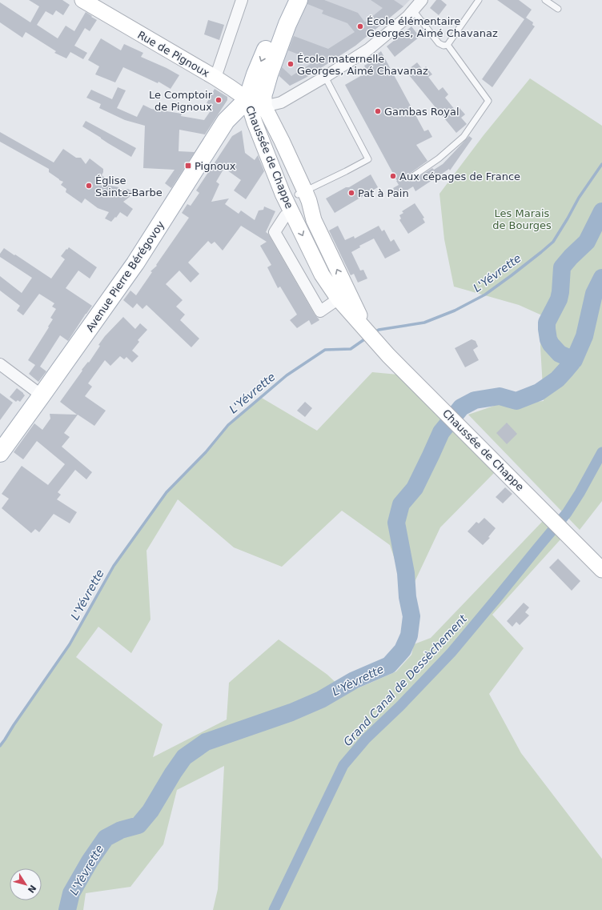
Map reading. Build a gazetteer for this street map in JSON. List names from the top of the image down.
{
  "streets": {
    "main road": ["Rue de Pignoux", "Chaussée de Chappe", "Avenue Pierre Bérégovoy"]
  },
  "crossings": [
    ["Rue de Pignoux", "Chaussée de Chappe"],
    ["Rue de Pignoux", "Avenue Pierre Bérégovoy"],
    ["Chaussée de Chappe", "Avenue Pierre Bérégovoy"]
  ],
  "water": ["L'Yévrette", "L'Yèvrette", "Grand Canal de Dessèchement"],
  "parks": ["Les Marais de Bourges"],
  "places": {
    "other": [
      "École élémentaire Georges, Aimé Chavanaz",
      "École maternelle Georges, Aimé Chavanaz",
      "Le Comptoir de Pignoux",
      "Gambas Royal",
      "Aux cépages de France",
      "Église Sainte-Barbe",
      "Pat à Pain"
    ],
    "transit": ["Pignoux"]
  },
  "north": "bottom right"
}
